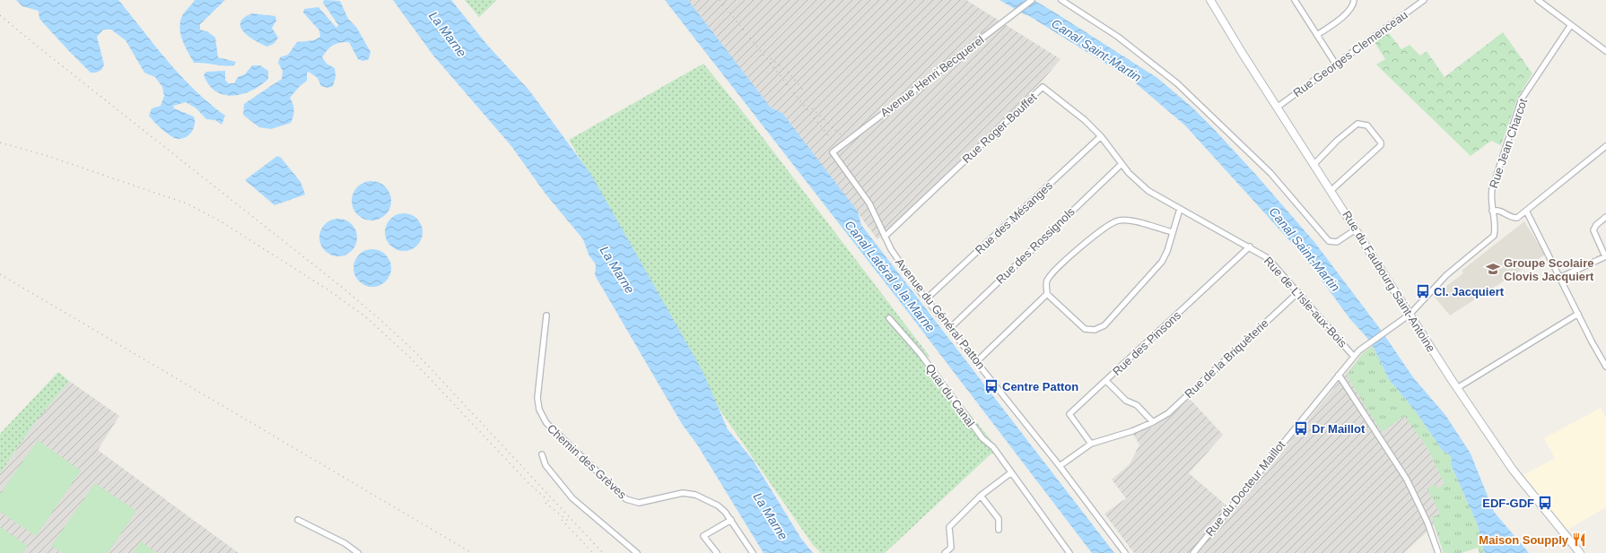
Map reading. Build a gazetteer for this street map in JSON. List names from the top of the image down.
{
  "streets": {
    "street": [
      "Rue Georges Clemenceau",
      "Avenue Henri Becquerel",
      "Rue Roger Bouffet",
      "Rue Jean Charcot",
      "Rue des Mésanges",
      "Rue des Rossignols",
      "Rue du Faubourg Saint-Antoine",
      "Rue de L'Isle-aux-Bois",
      "Avenue du Général Patton",
      "Rue des Pinsons",
      "Rue de la Briquèterie",
      "Quai du Canal",
      "Chemin des Grèves",
      "Rue du Docteur Maillot"
    ]
  },
  "crossings": [
    ["Rue Georges Clemenceau", "Rue du Faubourg Saint-Antoine"],
    ["Avenue Henri Becquerel", "Avenue du Général Patton"],
    ["Rue Roger Bouffet", "Rue des Mésanges"],
    ["Rue Roger Bouffet", "Rue des Rossignols"],
    ["Rue Roger Bouffet", "Rue de L'Isle-aux-Bois"],
    ["Rue Roger Bouffet", "Avenue du Général Patton"],
    ["Rue Jean Charcot", "Rue du Faubourg Saint-Antoine"],
    ["Rue Jean Charcot", "Rue du Docteur Maillot"],
    ["Rue des Mésanges", "Avenue du Général Patton"],
    ["Rue des Rossignols", "Avenue du Général Patton"],
    ["Rue du Faubourg Saint-Antoine", "Rue du Docteur Maillot"],
    ["Rue de L'Isle-aux-Bois", "Rue des Pinsons"],
    ["Rue de L'Isle-aux-Bois", "Rue de la Briquèterie"],
    ["Rue de L'Isle-aux-Bois", "Rue du Docteur Maillot"],
    ["Avenue du Général Patton", "Rue de la Briquèterie"],
    ["Rue des Pinsons", "Rue de la Briquèterie"]
  ],
  "water": ["La Marne", "Canal Saint-Martin", "Canal Latéral à la Marne"],
  "places": {
    "school or university": ["Groupe Scolaire Clovis Jacquiert"],
    "bus stop": [
      "Cl. Jacquiert",
      "Centre Patton",
      "Dr Maillot",
      "EDF-GDF"
    ],
    "restaurant": ["Maison Soupply"]
  }
}
